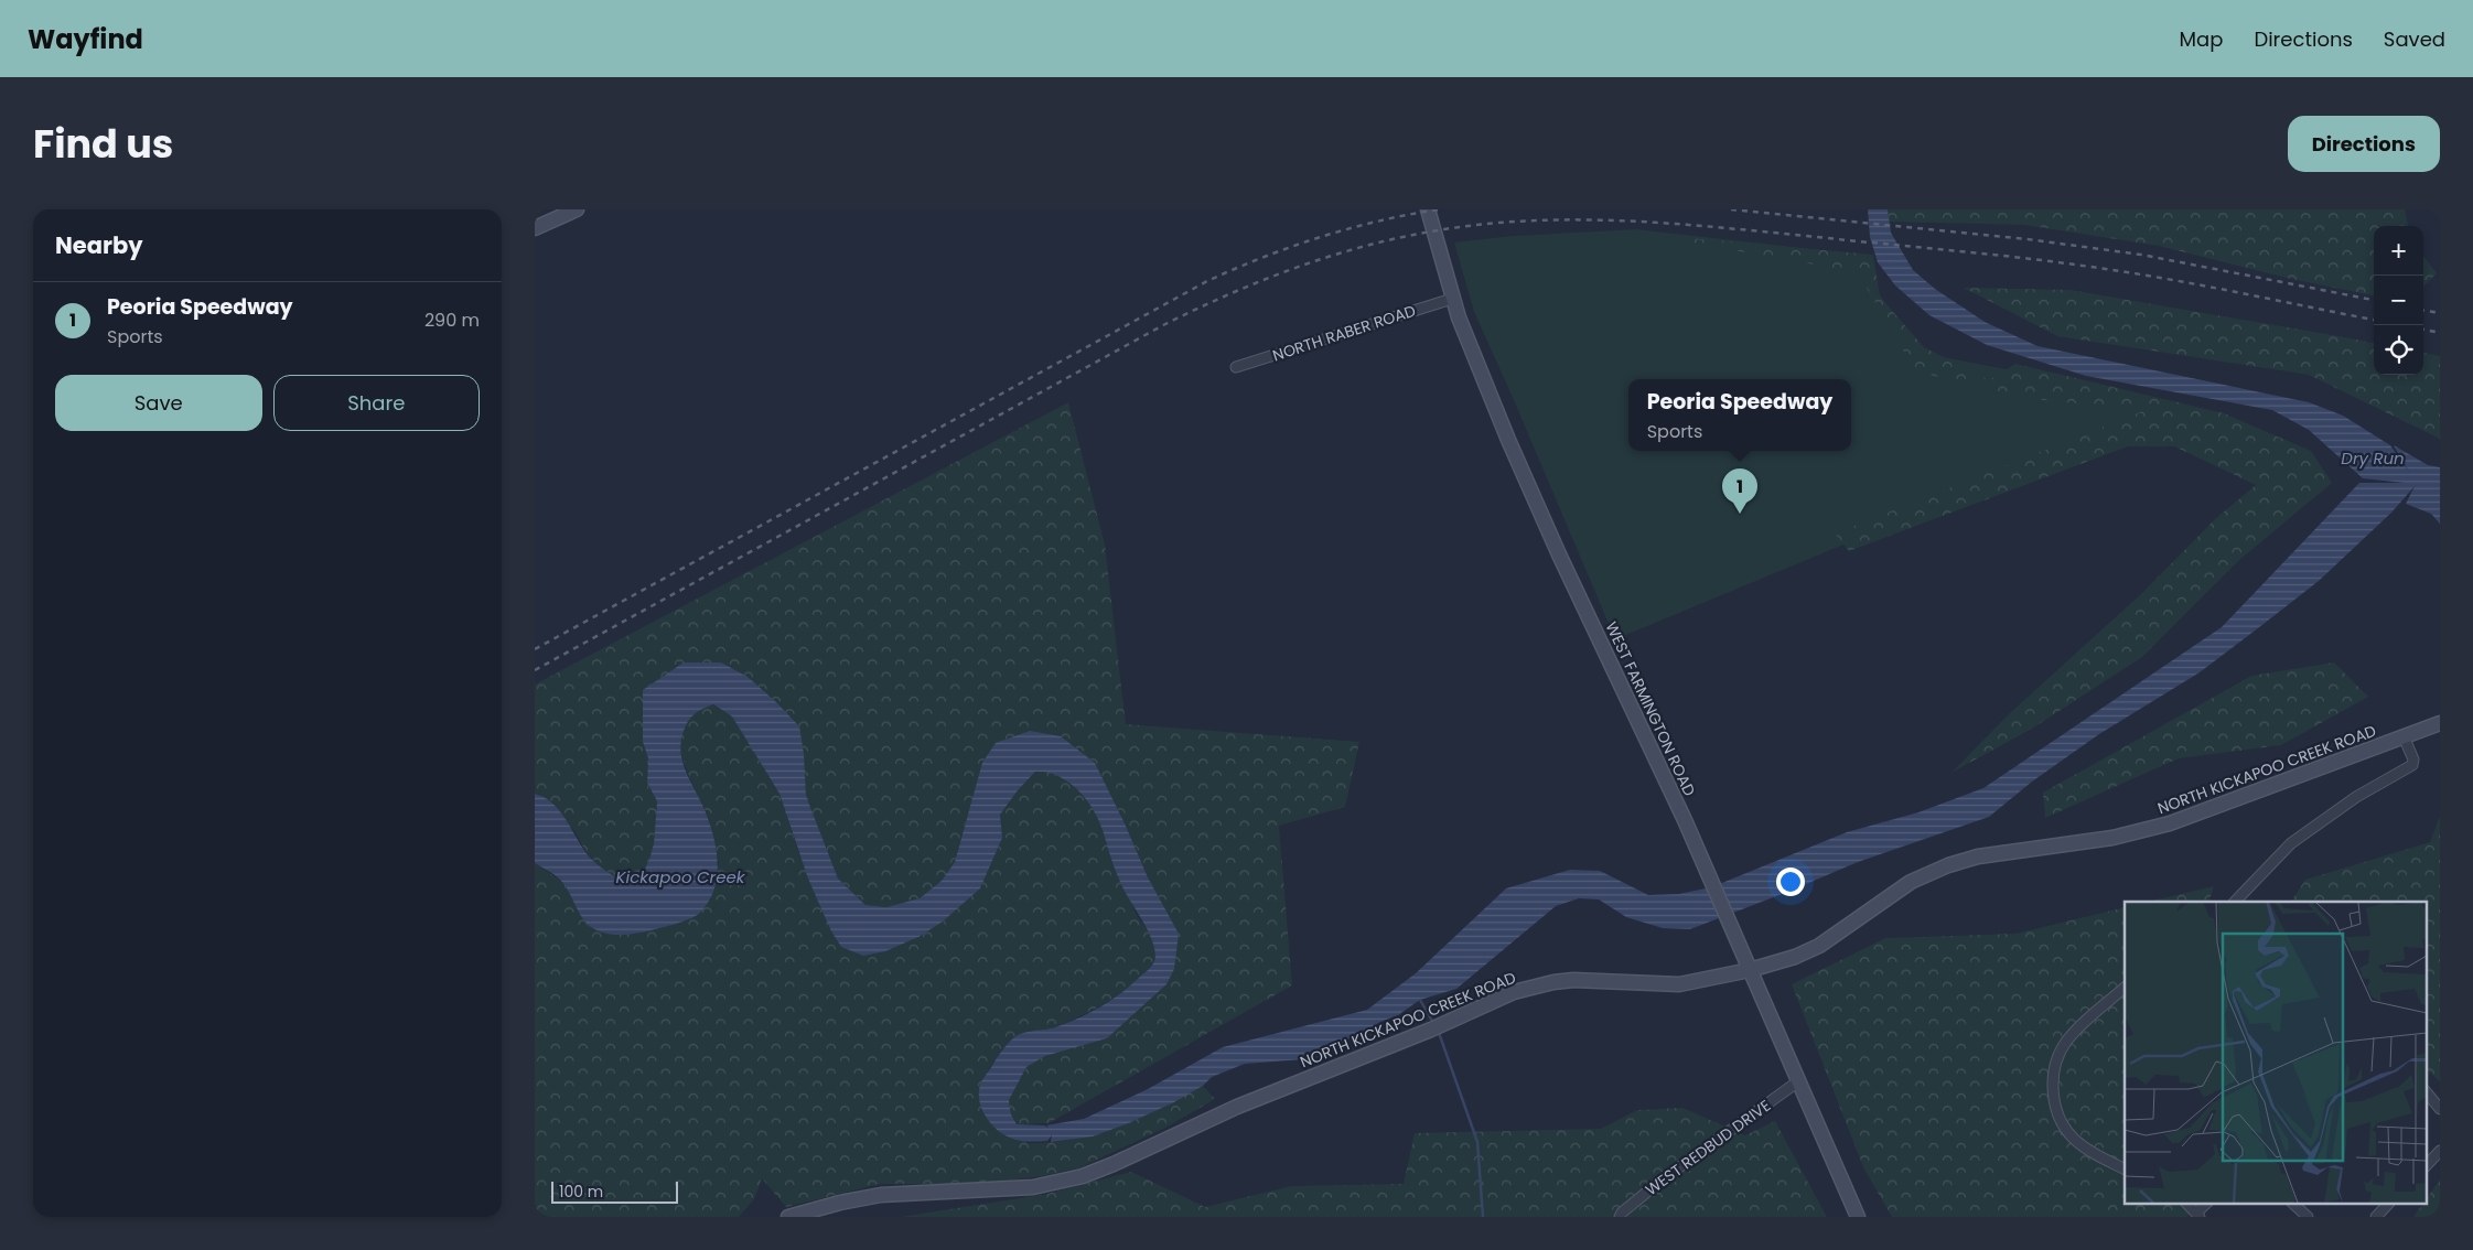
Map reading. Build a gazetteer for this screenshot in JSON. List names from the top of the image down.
{
  "streets": {
    "main road": ["WEST FARMINGTON ROAD", "NORTH KICKAPOO CREEK ROAD"],
    "street": ["NORTH RABER ROAD", "WEST REDBUD DRIVE"]
  },
  "crossings": [
    ["NORTH RABER ROAD", "WEST FARMINGTON ROAD"],
    ["WEST FARMINGTON ROAD", "NORTH KICKAPOO CREEK ROAD"],
    ["WEST FARMINGTON ROAD", "WEST REDBUD DRIVE"]
  ],
  "water": ["Dry Run", "Kickapoo Creek"],
  "scale_bar": "100 m",
  "page": {
    "header": "Wayfind",
    "nav": ["Map", "Directions", "Saved"],
    "title": "Find us",
    "buttons": [
      "Directions",
      ["Save", "Share"]
    ],
    "heading": "Nearby",
    "map_buttons": ["+", "−"],
    "list": [
      {
        "mark": "1",
        "name": "Peoria Speedway",
        "note": "Sports",
        "value": "290 m"
      }
    ],
    "popup": ["Peoria Speedway", "Sports"],
    "pins": "1",
    "scale": "100 m"
  }
}
